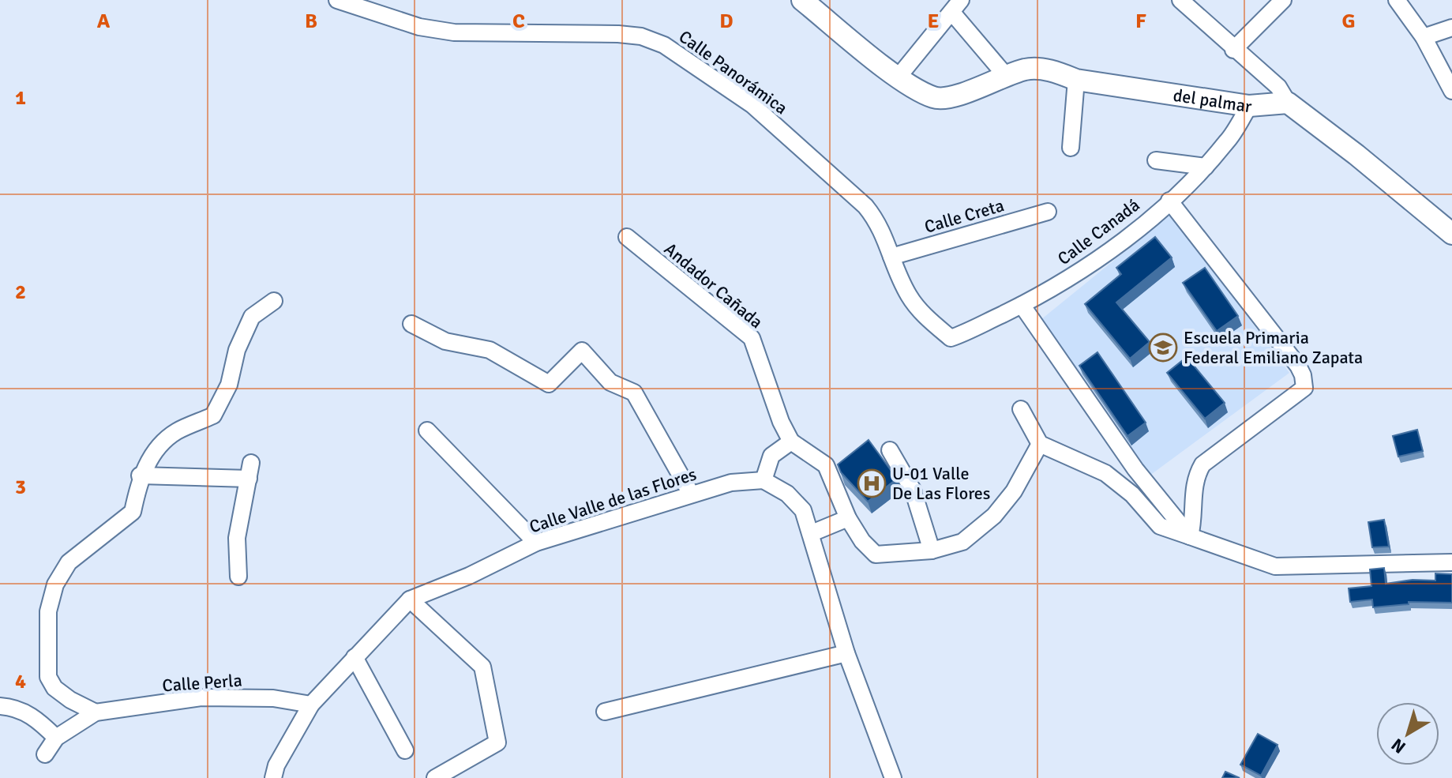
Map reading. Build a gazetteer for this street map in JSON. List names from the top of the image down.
{
  "streets": {
    "street": [
      "Calle Panorámica",
      "del palmar",
      "Calle Creta",
      "Calle Canadá",
      "Andador Cañada",
      "Calle Valle de las Flores",
      "Calle Perla"
    ]
  },
  "crossings": [
    ["Calle Panorámica", "Calle Creta"],
    ["Calle Panorámica", "Calle Canadá"],
    ["del palmar", "Calle Canadá"],
    ["Calle Valle de las Flores", "Calle Perla"]
  ],
  "places": {
    "school or university": ["Escuela Primaria Federal Emiliano Zapata"],
    "hospital": ["U-01 Valle De Las Flores"]
  },
  "north": "bottom left",
  "grid": {
    "columns": [
      "A",
      "B",
      "C",
      "D",
      "E",
      "F",
      "G"
    ],
    "rows": [
      "1",
      "2",
      "3",
      "4"
    ]
  }
}
